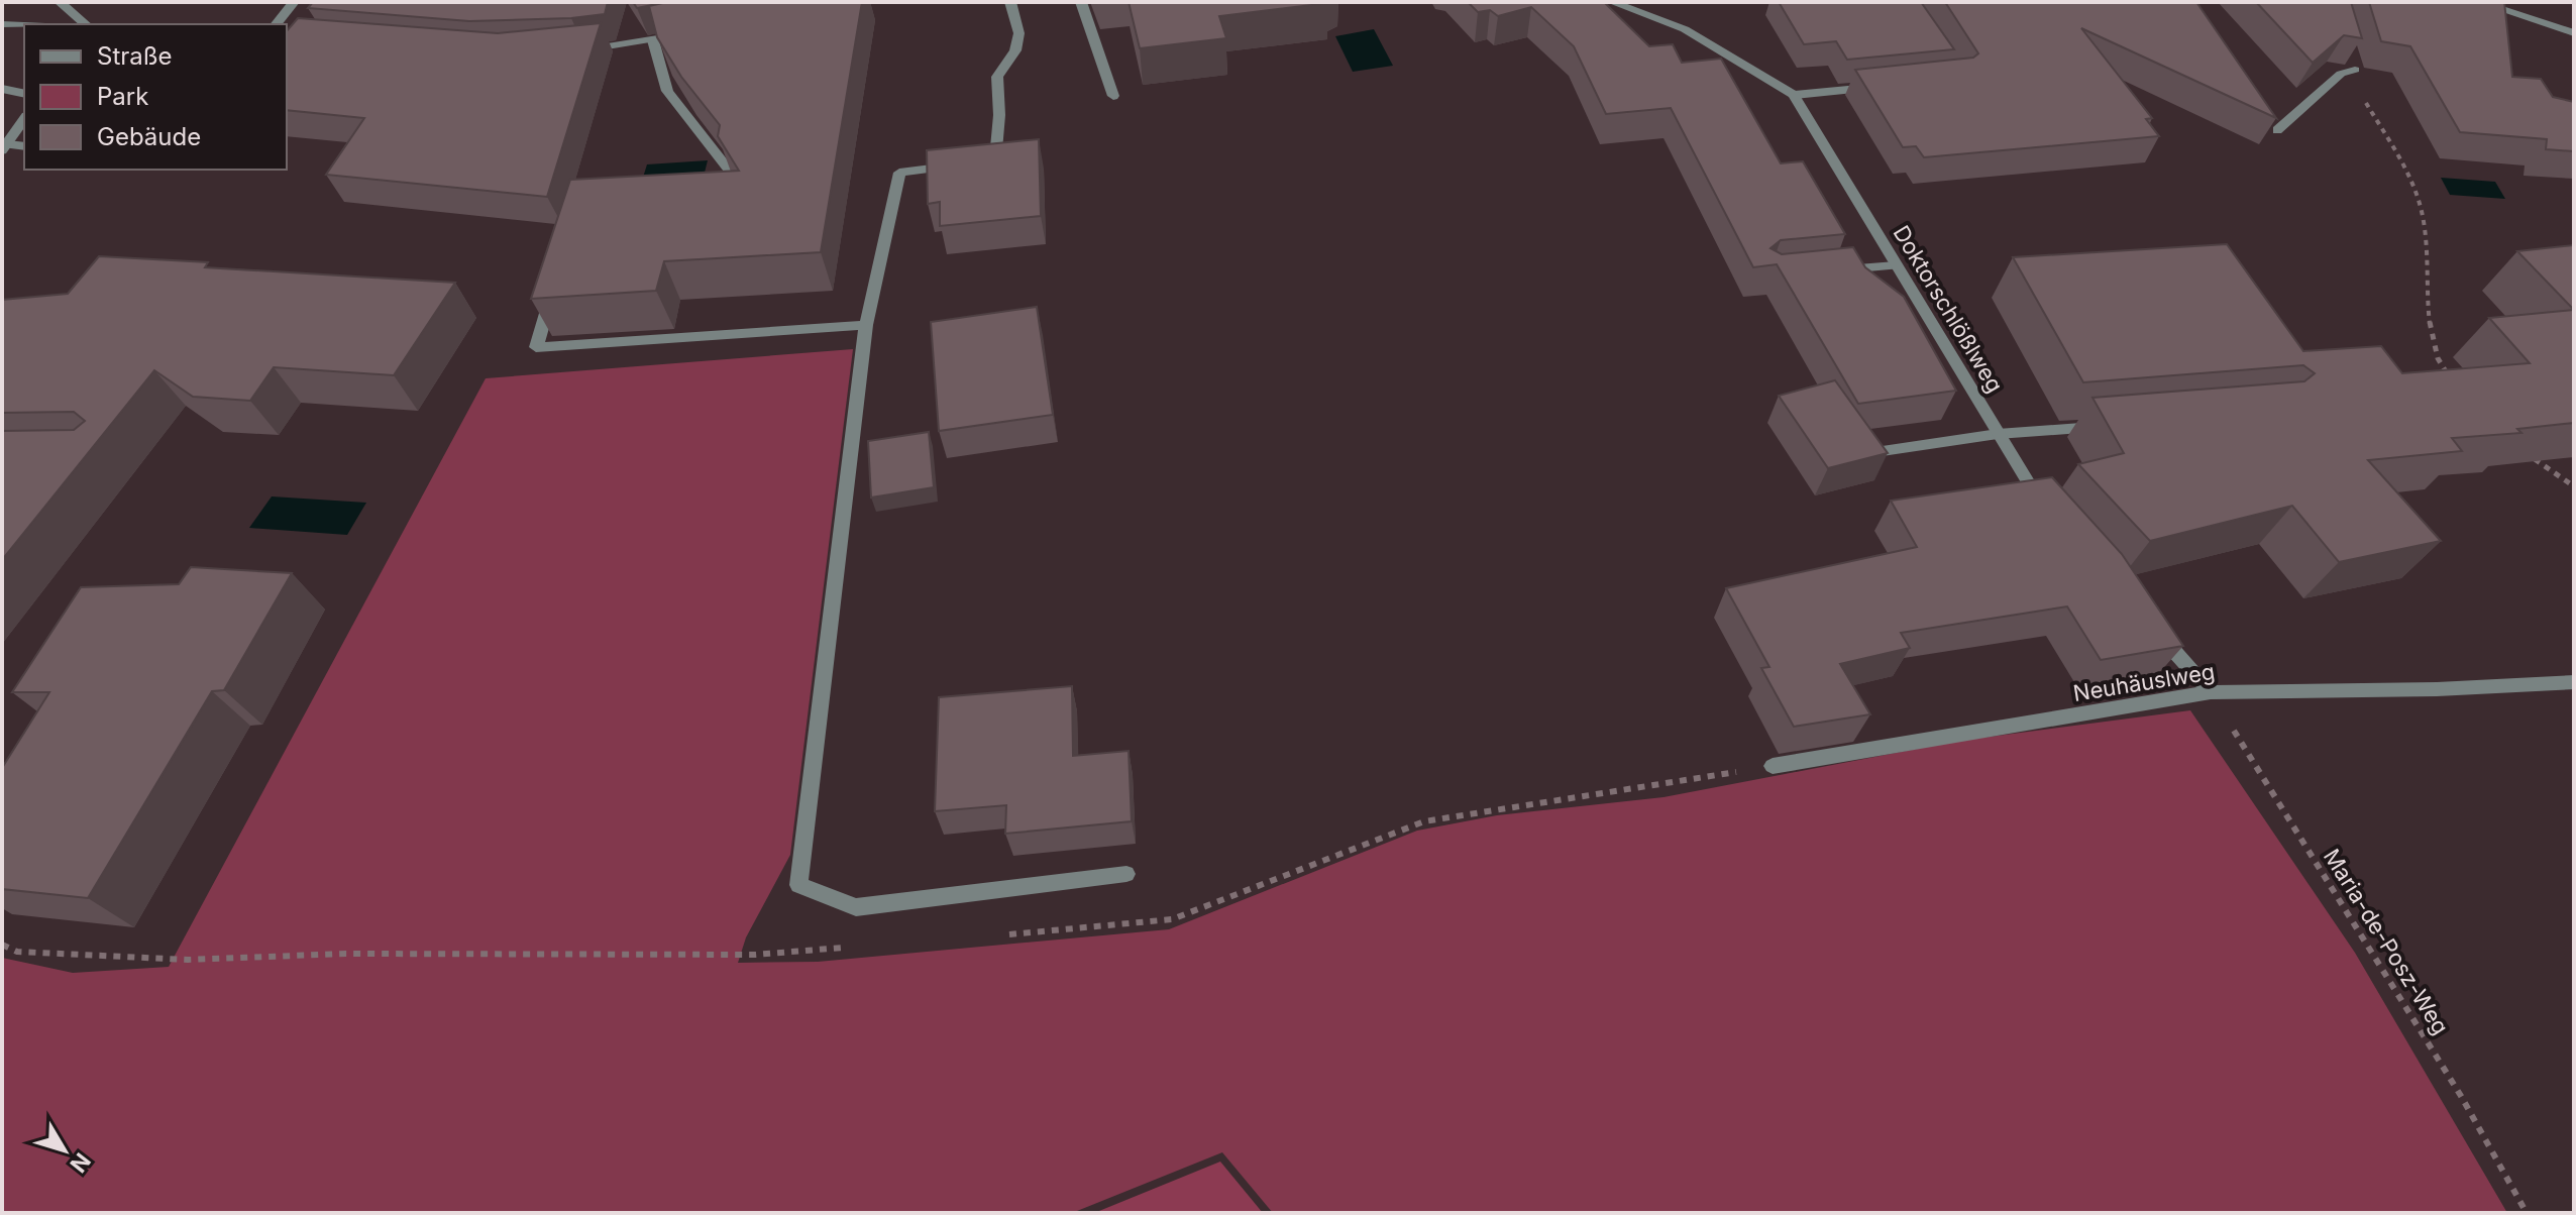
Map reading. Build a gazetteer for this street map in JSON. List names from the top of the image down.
{
  "streets": {
    "street": ["Doktorschlößlweg", "Neuhäuslweg"],
    "path": ["Maria-de-Posz-Weg"]
  },
  "crossings": [
    ["Neuhäuslweg", "Maria-de-Posz-Weg"]
  ],
  "legend": ["Straße", "Park", "Gebäude"],
  "north": "bottom right"
}
